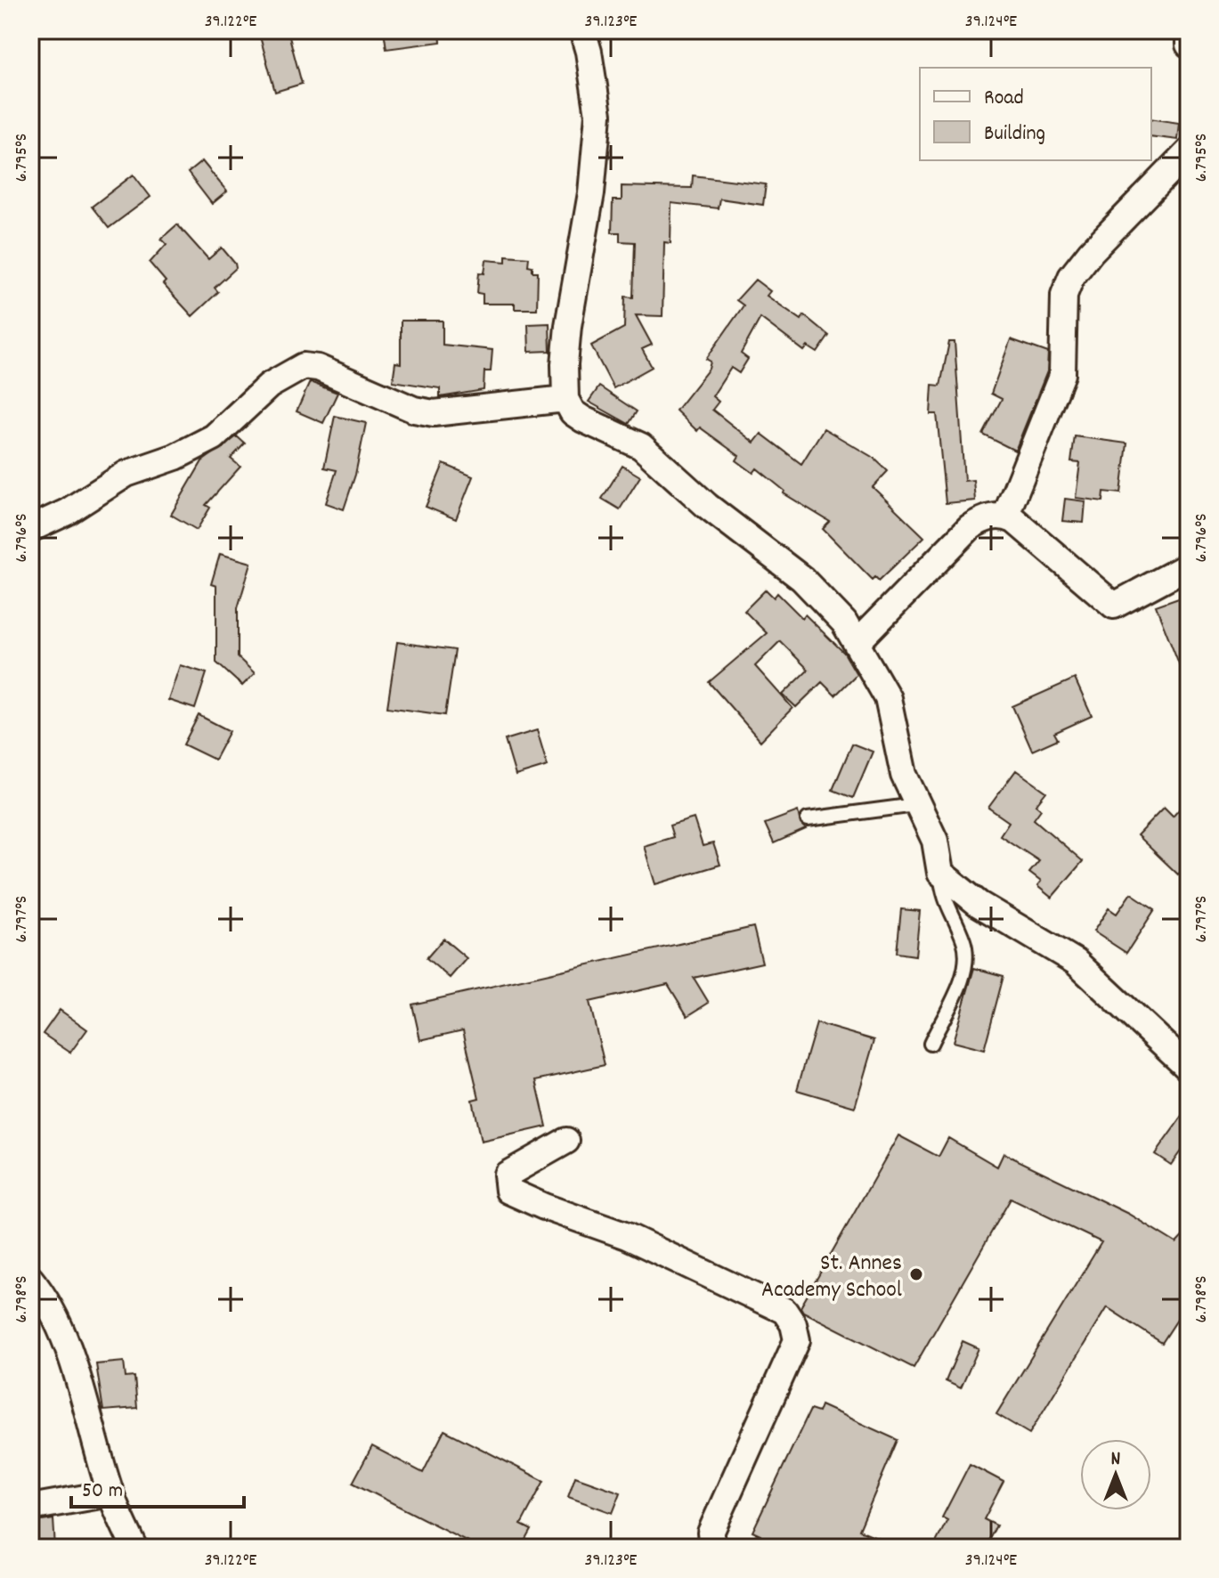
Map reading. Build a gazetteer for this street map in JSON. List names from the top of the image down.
{
  "places": ["St. Annes Academy School"],
  "legend": ["Road", "Building"],
  "scale_bar": "50 m",
  "north": "top",
  "coordinates": [
    "39.122°E",
    "39.123°E",
    "39.124°E",
    "6.795°S",
    "6.796°S",
    "6.797°S",
    "6.798°S"
  ]
}
